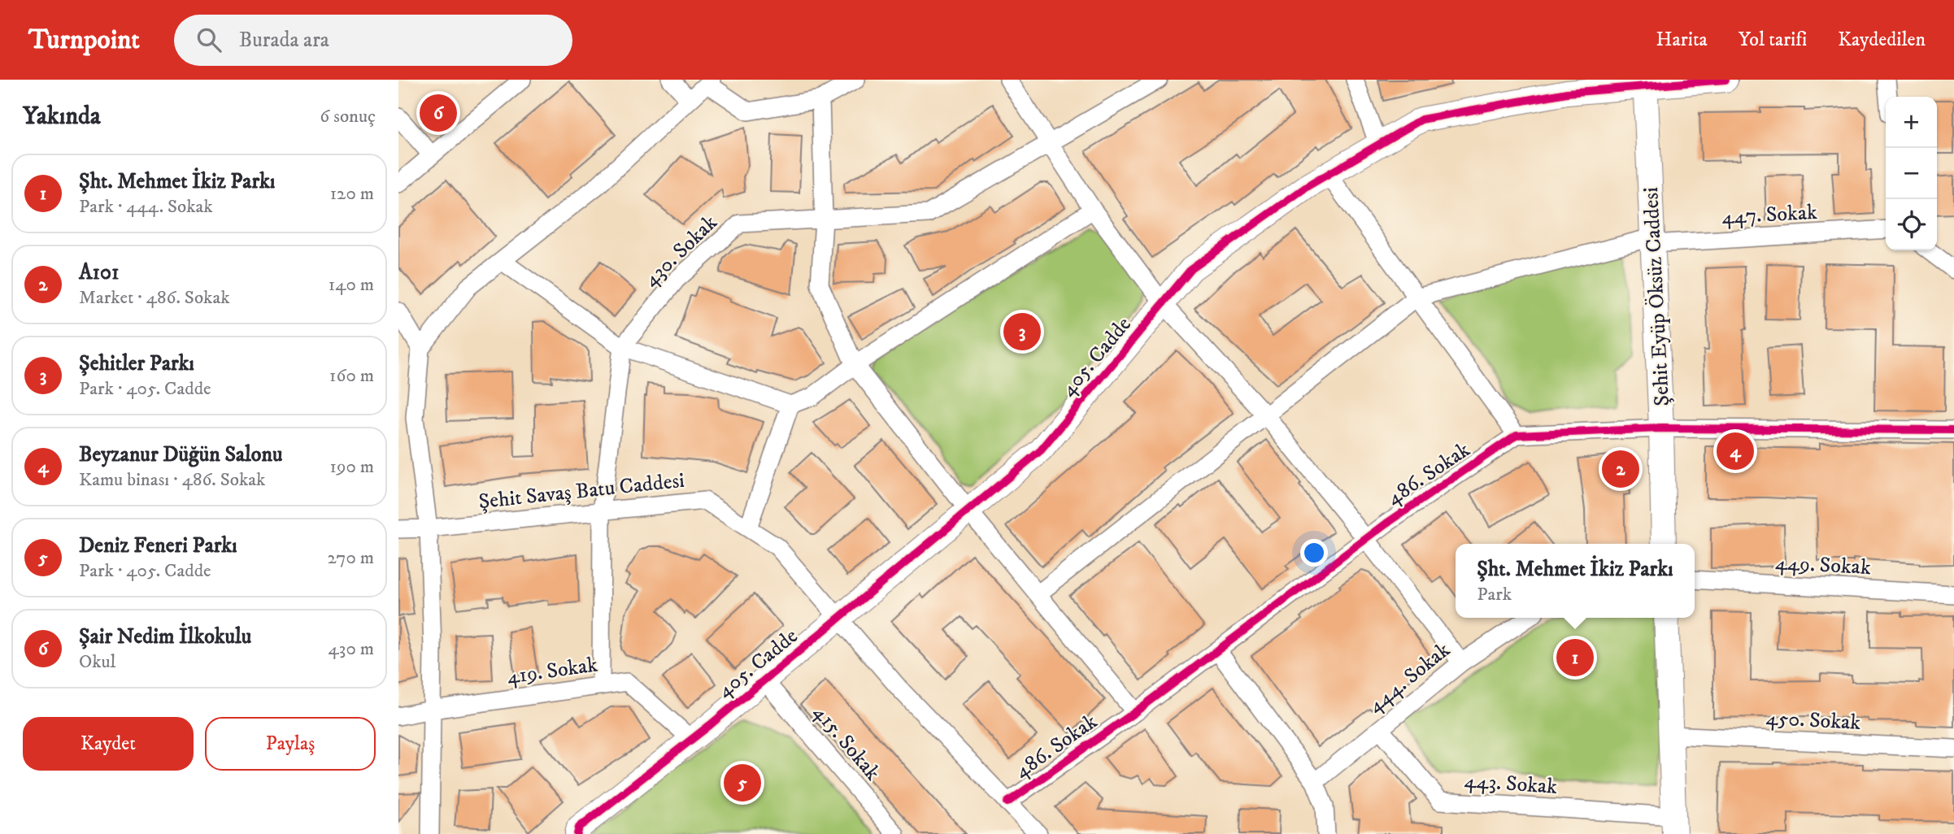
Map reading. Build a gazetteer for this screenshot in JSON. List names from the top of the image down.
{
  "streets": {
    "street": [
      "447. Sokak",
      "430. Sokak",
      "Şehit Eyüp Öksüz Caddesi",
      "405. Cadde",
      "486. Sokak",
      "Şehit Savaş Batu Caddesi",
      "449. Sokak",
      "419. Sokak",
      "444. Sokak",
      "450. Sokak",
      "415. Sokak",
      "443. Sokak"
    ]
  },
  "crossings": [
    ["447. Sokak", "Şehit Eyüp Öksüz Caddesi"],
    ["Şehit Eyüp Öksüz Caddesi", "405. Cadde"],
    ["405. Cadde", "Şehit Savaş Batu Caddesi"],
    ["405. Cadde", "419. Sokak"],
    ["405. Cadde", "415. Sokak"],
    ["486. Sokak", "Şehit Savaş Batu Caddesi"],
    ["444. Sokak", "443. Sokak"]
  ],
  "page": {
    "header": "Turnpoint",
    "search": "Burada ara",
    "nav": ["Harita", "Yol tarifi", "Kaydedilen"],
    "heading": ["Yakında", "6 sonuç"],
    "pins": [
      "6",
      "3",
      "4",
      "2",
      "1",
      "5"
    ],
    "map_buttons": ["+", "−"],
    "list": [
      {
        "mark": "1",
        "name": "Şht. Mehmet İkiz Parkı",
        "note": "Park · 444. Sokak",
        "value": "120 m"
      },
      {
        "mark": "2",
        "name": "A101",
        "note": "Market · 486. Sokak",
        "value": "140 m"
      },
      {
        "mark": "3",
        "name": "Şehitler Parkı",
        "note": "Park · 405. Cadde",
        "value": "160 m"
      },
      {
        "mark": "4",
        "name": "Beyzanur Düğün Salonu",
        "note": "Kamu binası · 486. Sokak",
        "value": "190 m"
      },
      {
        "mark": "5",
        "name": "Deniz Feneri Parkı",
        "note": "Park · 405. Cadde",
        "value": "270 m"
      },
      {
        "mark": "6",
        "name": "Şair Nedim İlkokulu",
        "note": "Okul",
        "value": "430 m"
      }
    ],
    "popup": ["Şht. Mehmet İkiz Parkı", "Park"],
    "buttons": ["Kaydet", "Paylaş"]
  }
}
